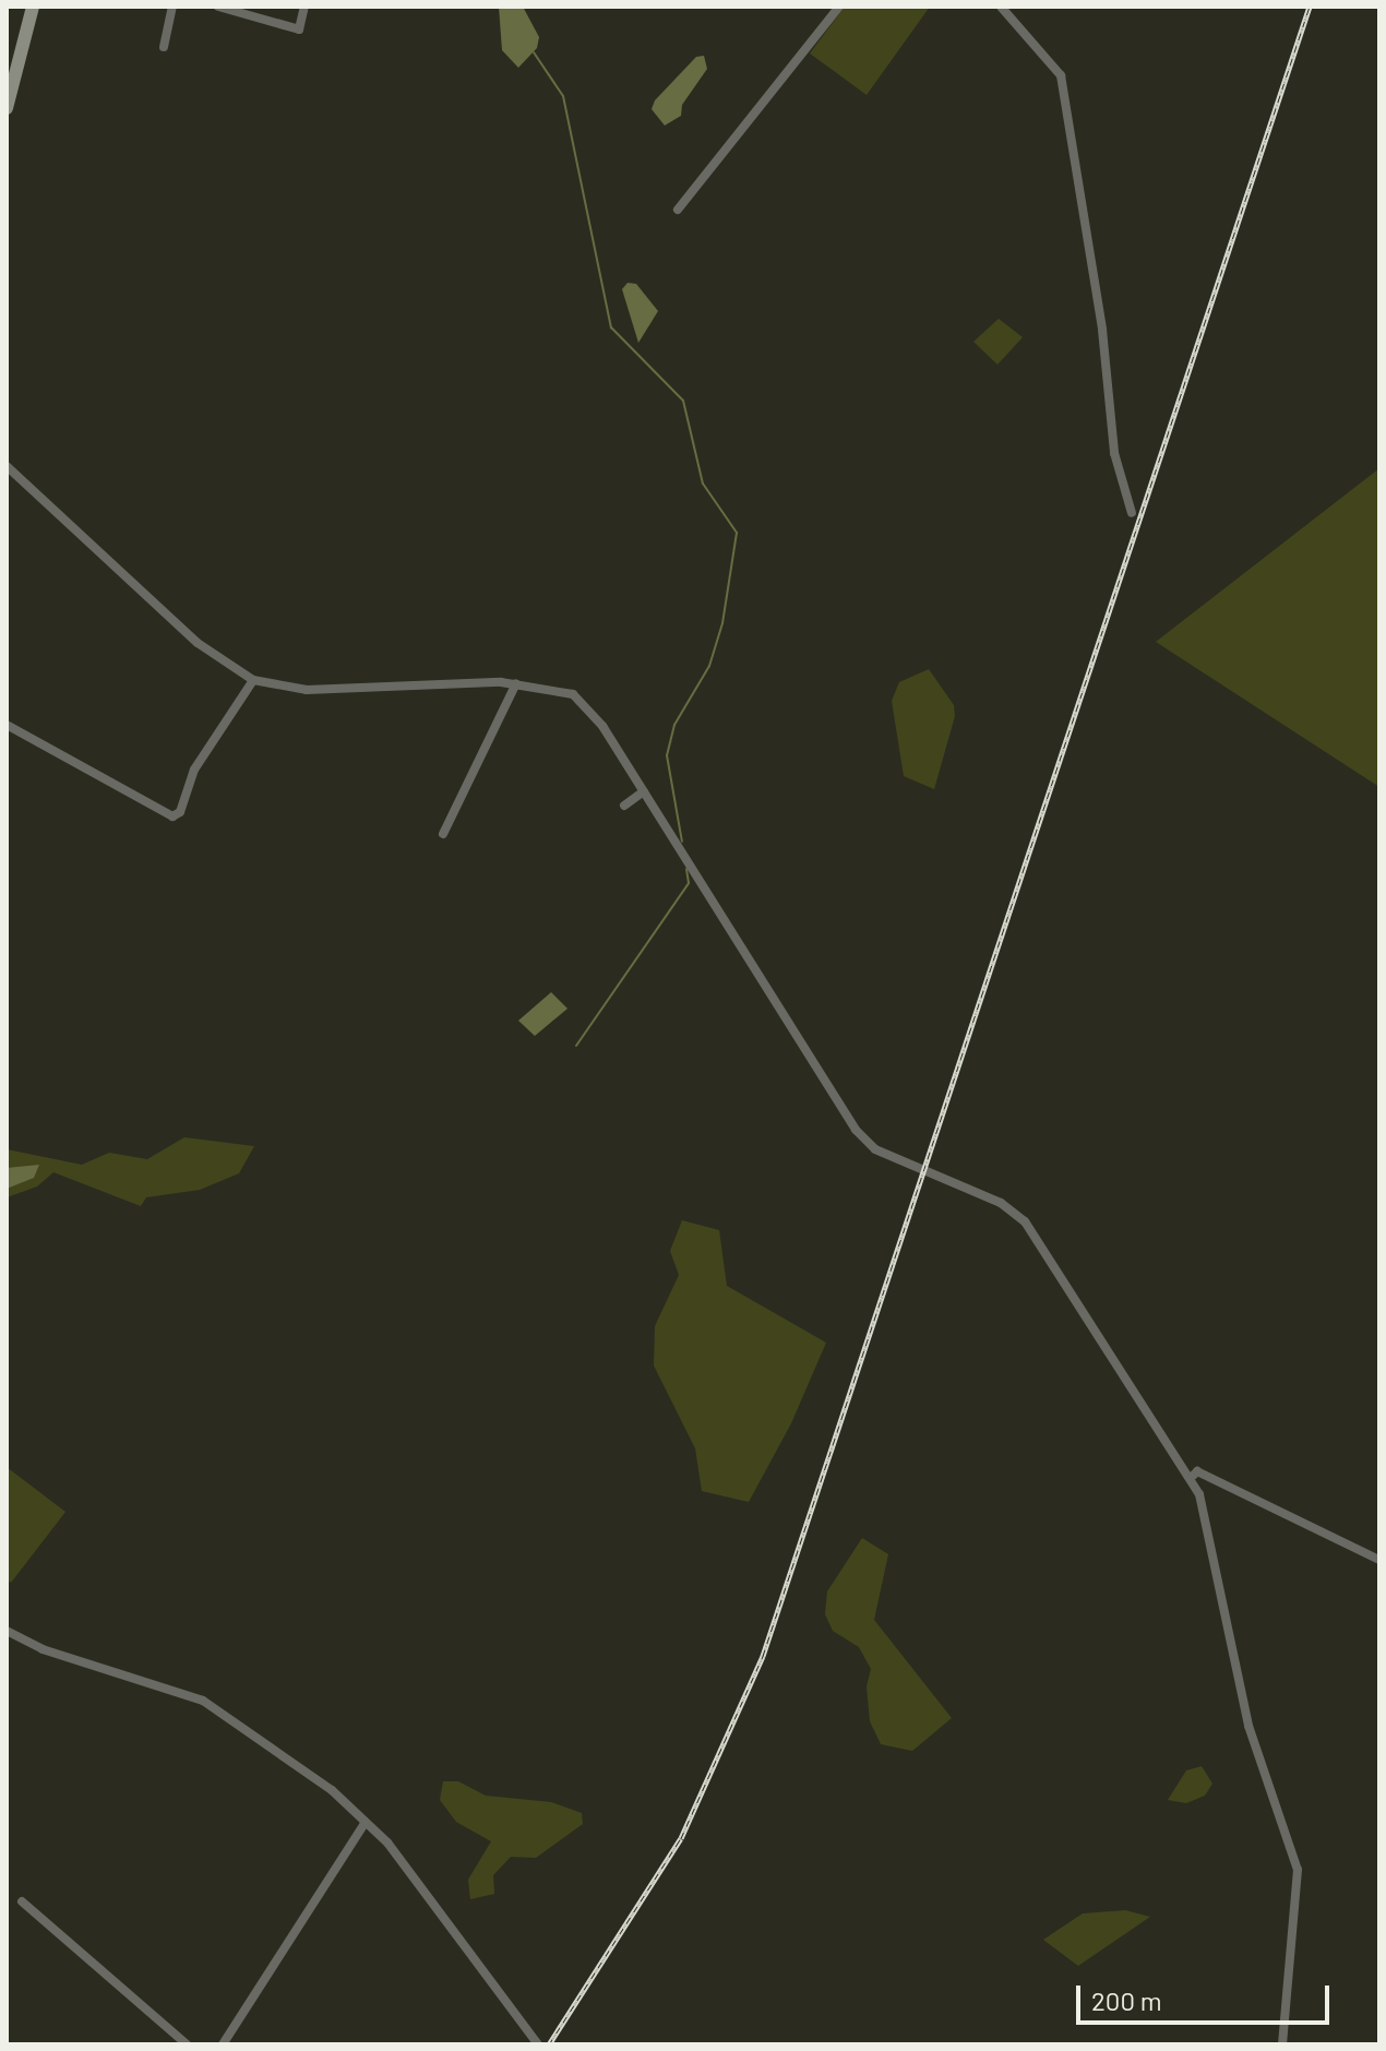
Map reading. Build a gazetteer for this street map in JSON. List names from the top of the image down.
{
  "scale_bar": "200 m"
}
